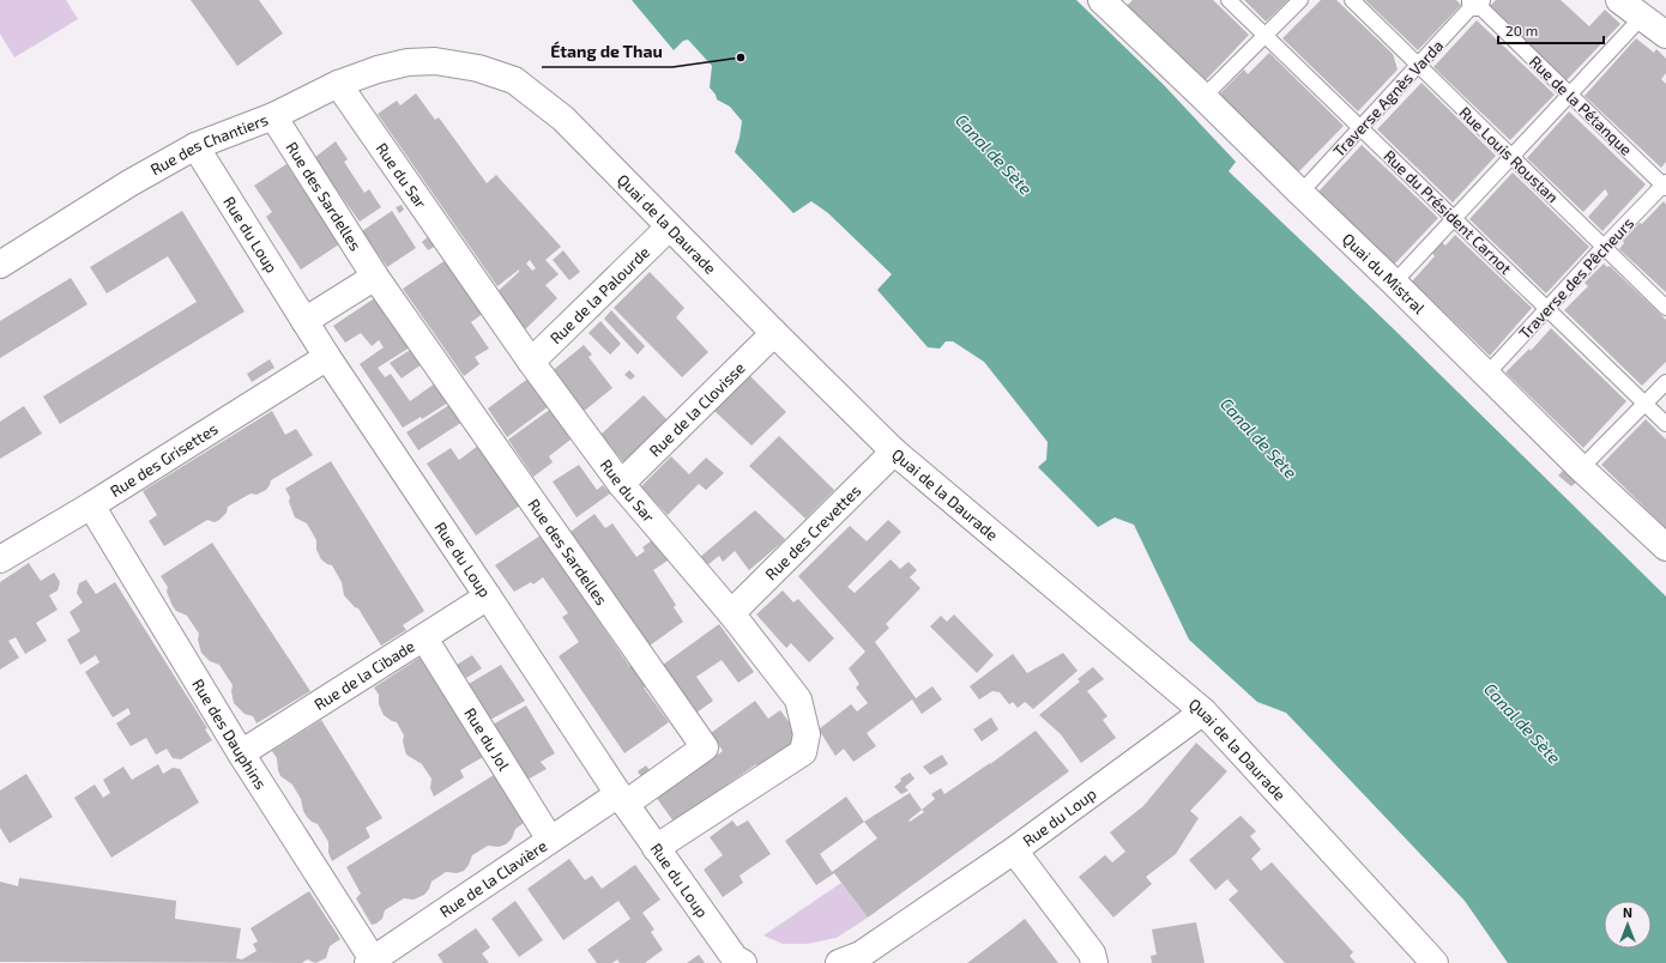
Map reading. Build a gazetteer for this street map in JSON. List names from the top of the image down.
{
  "streets": {
    "street": [
      "Rue des Chantiers",
      "Rue du Sar",
      "Rue des Sardelles",
      "Quai de la Daurade",
      "Rue du Loup",
      "Quai du Mistral",
      "Rue de la Palourde",
      "Rue de la Clovisse",
      "Rue des Grisettes",
      "Rue des Crevettes",
      "Rue de la Cibade",
      "Rue des Dauphins",
      "Rue du Jol",
      "Rue de la Clavière"
    ],
    "lane": [
      "Traverse Agnès Varda",
      "Rue de la Pétanque",
      "Rue Louis Roustan",
      "Rue du Président Carnot",
      "Traverse des Pêcheurs"
    ]
  },
  "crossings": [
    ["Traverse Agnès Varda", "Rue de la Pétanque"],
    ["Traverse Agnès Varda", "Rue Louis Roustan"],
    ["Traverse Agnès Varda", "Rue du Président Carnot"],
    ["Traverse Agnès Varda", "Quai du Mistral"],
    ["Rue de la Pétanque", "Traverse des Pêcheurs"],
    ["Rue des Chantiers", "Rue du Sar"],
    ["Rue des Chantiers", "Rue des Sardelles"],
    ["Rue des Chantiers", "Quai de la Daurade"],
    ["Rue des Chantiers", "Rue du Loup"],
    ["Rue Louis Roustan", "Traverse des Pêcheurs"],
    ["Rue du Sar", "Rue du Loup"],
    ["Rue du Sar", "Rue de la Palourde"],
    ["Rue du Sar", "Rue de la Clovisse"],
    ["Rue du Sar", "Rue des Crevettes"],
    ["Rue des Sardelles", "Rue du Loup"],
    ["Rue des Sardelles", "Rue de la Clavière"],
    ["Rue du Président Carnot", "Traverse des Pêcheurs"],
    ["Quai de la Daurade", "Rue du Loup"],
    ["Quai de la Daurade", "Rue de la Palourde"],
    ["Quai de la Daurade", "Rue de la Clovisse"],
    ["Quai de la Daurade", "Rue des Crevettes"],
    ["Rue du Loup", "Rue des Grisettes"],
    ["Rue du Loup", "Rue de la Cibade"],
    ["Rue du Loup", "Rue de la Clavière"],
    ["Quai du Mistral", "Traverse des Pêcheurs"],
    ["Rue des Grisettes", "Rue des Dauphins"],
    ["Rue de la Cibade", "Rue des Dauphins"],
    ["Rue de la Cibade", "Rue du Jol"],
    ["Rue des Dauphins", "Rue de la Clavière"],
    ["Rue du Jol", "Rue de la Clavière"]
  ],
  "water": ["Canal de Sète"],
  "places": ["Étang de Thau"],
  "scale_bar": "20 m",
  "north": "top"
}
